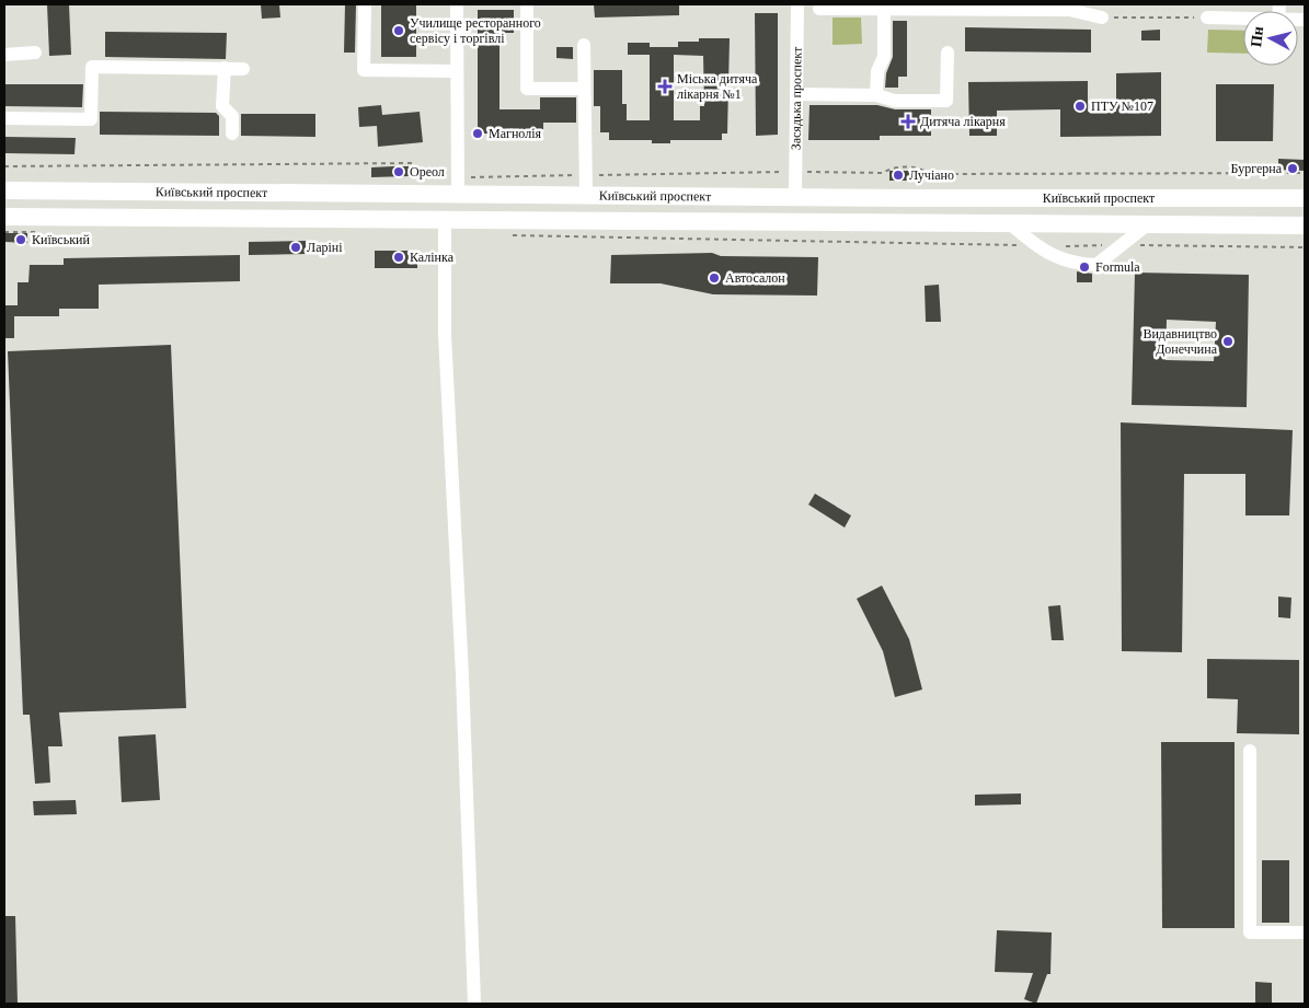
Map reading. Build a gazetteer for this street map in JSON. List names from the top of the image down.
{
  "streets": {
    "main road": ["Київський проспект"],
    "street": ["Засядька проспект"]
  },
  "crossings": [
    ["Засядька проспект", "Київський проспект"]
  ],
  "places": {
    "other": [
      "Училище ресторанного сервісу і торгівлі",
      "ПТУ №107",
      "Магнолія",
      "Бургерна",
      "Ореол",
      "Лучіано",
      "Київський",
      "Ларіні",
      "Калінка",
      "Formula",
      "Автосалон",
      "Видавництво Донеччина"
    ],
    "health": ["Міська дитяча лікарня №1", "Дитяча лікарня"]
  },
  "north": "left"
}
